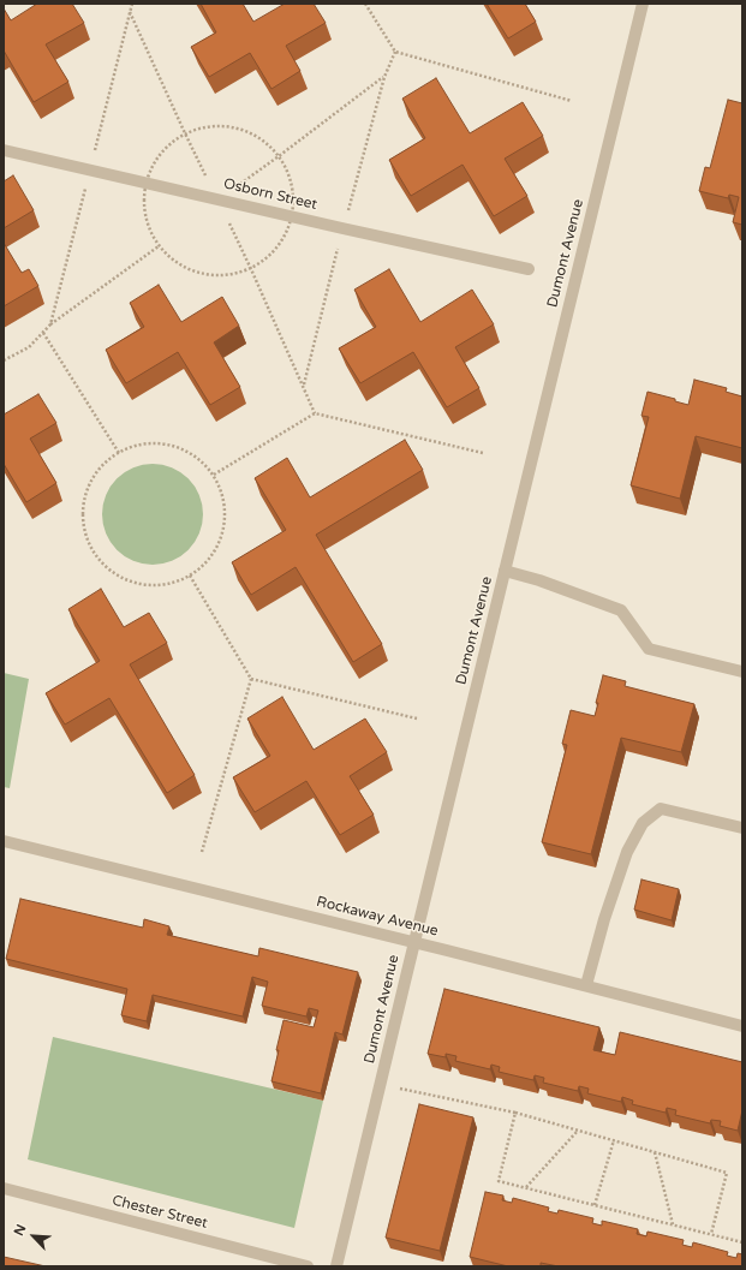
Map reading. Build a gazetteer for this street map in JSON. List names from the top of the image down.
{
  "streets": {
    "street": [
      "Osborn Street",
      "Dumont Avenue",
      "Rockaway Avenue",
      "Chester Street"
    ]
  },
  "crossings": [
    ["Dumont Avenue", "Rockaway Avenue"]
  ],
  "north": "top left"
}
